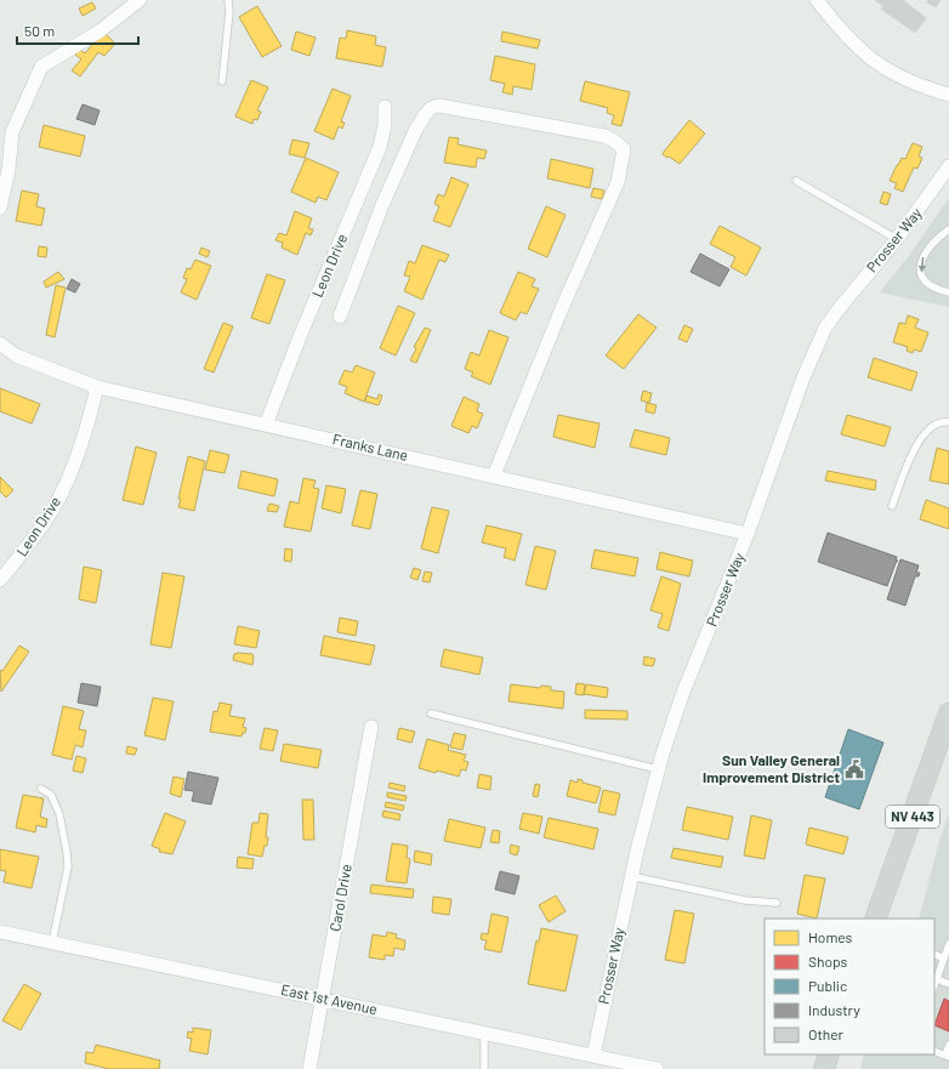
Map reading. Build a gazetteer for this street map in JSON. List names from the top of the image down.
{
  "streets": {
    "main road": ["NV 443"],
    "street": [
      "Prosser Way",
      "Leon Drive",
      "Franks Lane",
      "Carol Drive",
      "East 1st Avenue"
    ]
  },
  "crossings": [
    ["Prosser Way", "Franks Lane"],
    ["Prosser Way", "East 1st Avenue"],
    ["Leon Drive", "Franks Lane"],
    ["Carol Drive", "East 1st Avenue"]
  ],
  "places": {
    "public building": ["Sun Valley General Improvement District"]
  },
  "legend": [
    "Homes",
    "Shops",
    "Public",
    "Industry",
    "Other"
  ],
  "scale_bar": "50 m"
}
